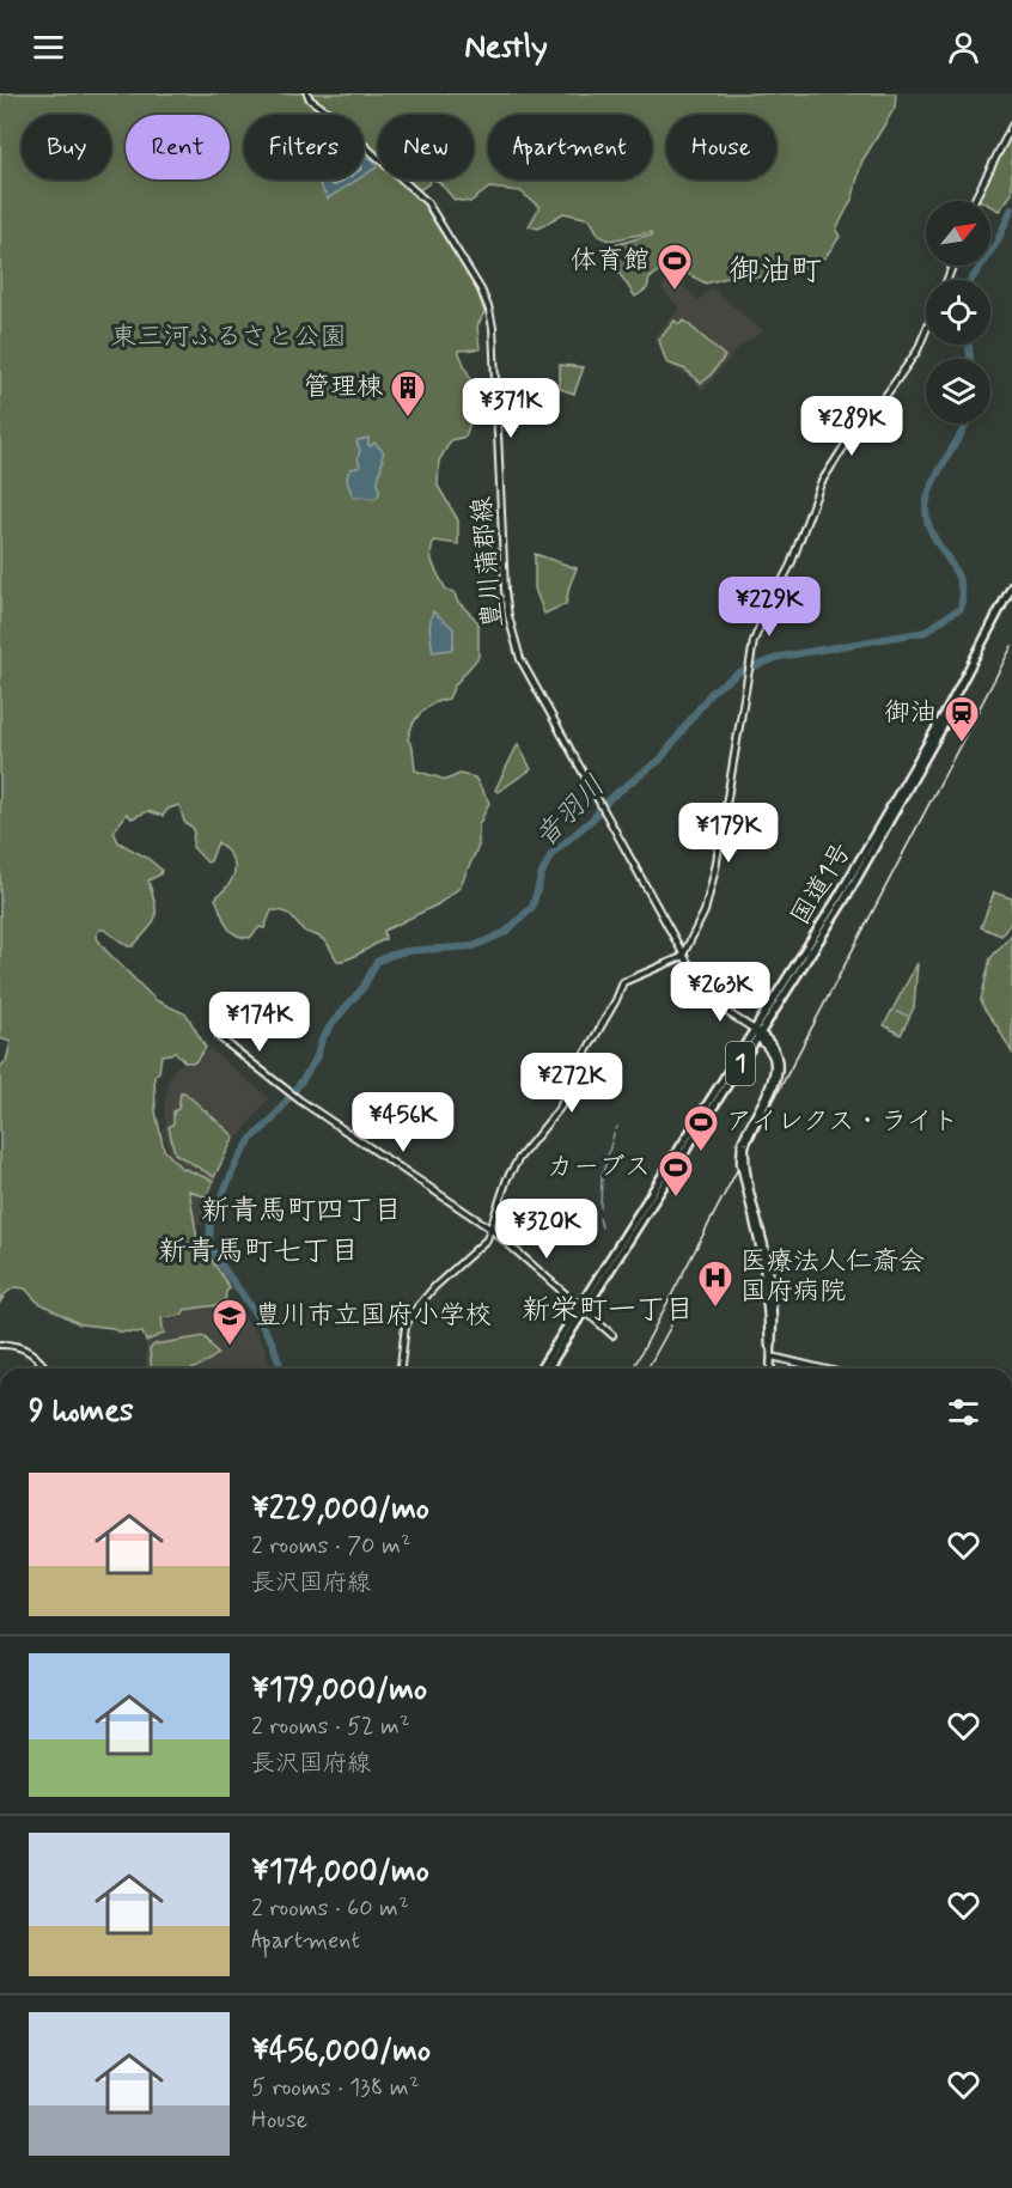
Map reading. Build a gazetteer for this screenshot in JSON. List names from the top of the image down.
{
  "streets": {
    "highway": ["国道1号", "1"],
    "main road": ["豊川蒲郡線"]
  },
  "crossings": [
    ["豊川蒲郡線", "国道1号"]
  ],
  "districts": [
    "御油町",
    "新青馬町四丁目",
    "新青馬町七丁目",
    "新栄町一丁目"
  ],
  "water": ["音羽川"],
  "parks": ["東三河ふるさと公園"],
  "places": {
    "sports": ["体育館", "アイレクス・ライト", "カーブス"],
    "building": ["管理棟"],
    "station": ["御油"],
    "hospital": ["医療法人仁斎会 国府病院"],
    "school or university": ["豊川市立国府小学校"]
  },
  "north": "top right",
  "page": {
    "header": "Nestly",
    "chip": [
      "Buy",
      "Rent",
      "Filters",
      "New",
      "Apartment",
      "House"
    ],
    "price": [
      "¥371K",
      "¥289K",
      "¥229K",
      "¥179K",
      "¥263K",
      "¥174K",
      "¥272K",
      "¥456K",
      "¥320K"
    ],
    "heading": "9 homes",
    "list": [
      {
        "name": "¥229,000/mo",
        "note": "2 rooms · 70 m² · 長沢国府線"
      },
      {
        "name": "¥179,000/mo",
        "note": "2 rooms · 52 m² · 長沢国府線"
      },
      {
        "name": "¥174,000/mo",
        "note": "2 rooms · 60 m² · Apartment"
      },
      {
        "name": "¥456,000/mo",
        "note": "5 rooms · 138 m² · House"
      }
    ]
  }
}
